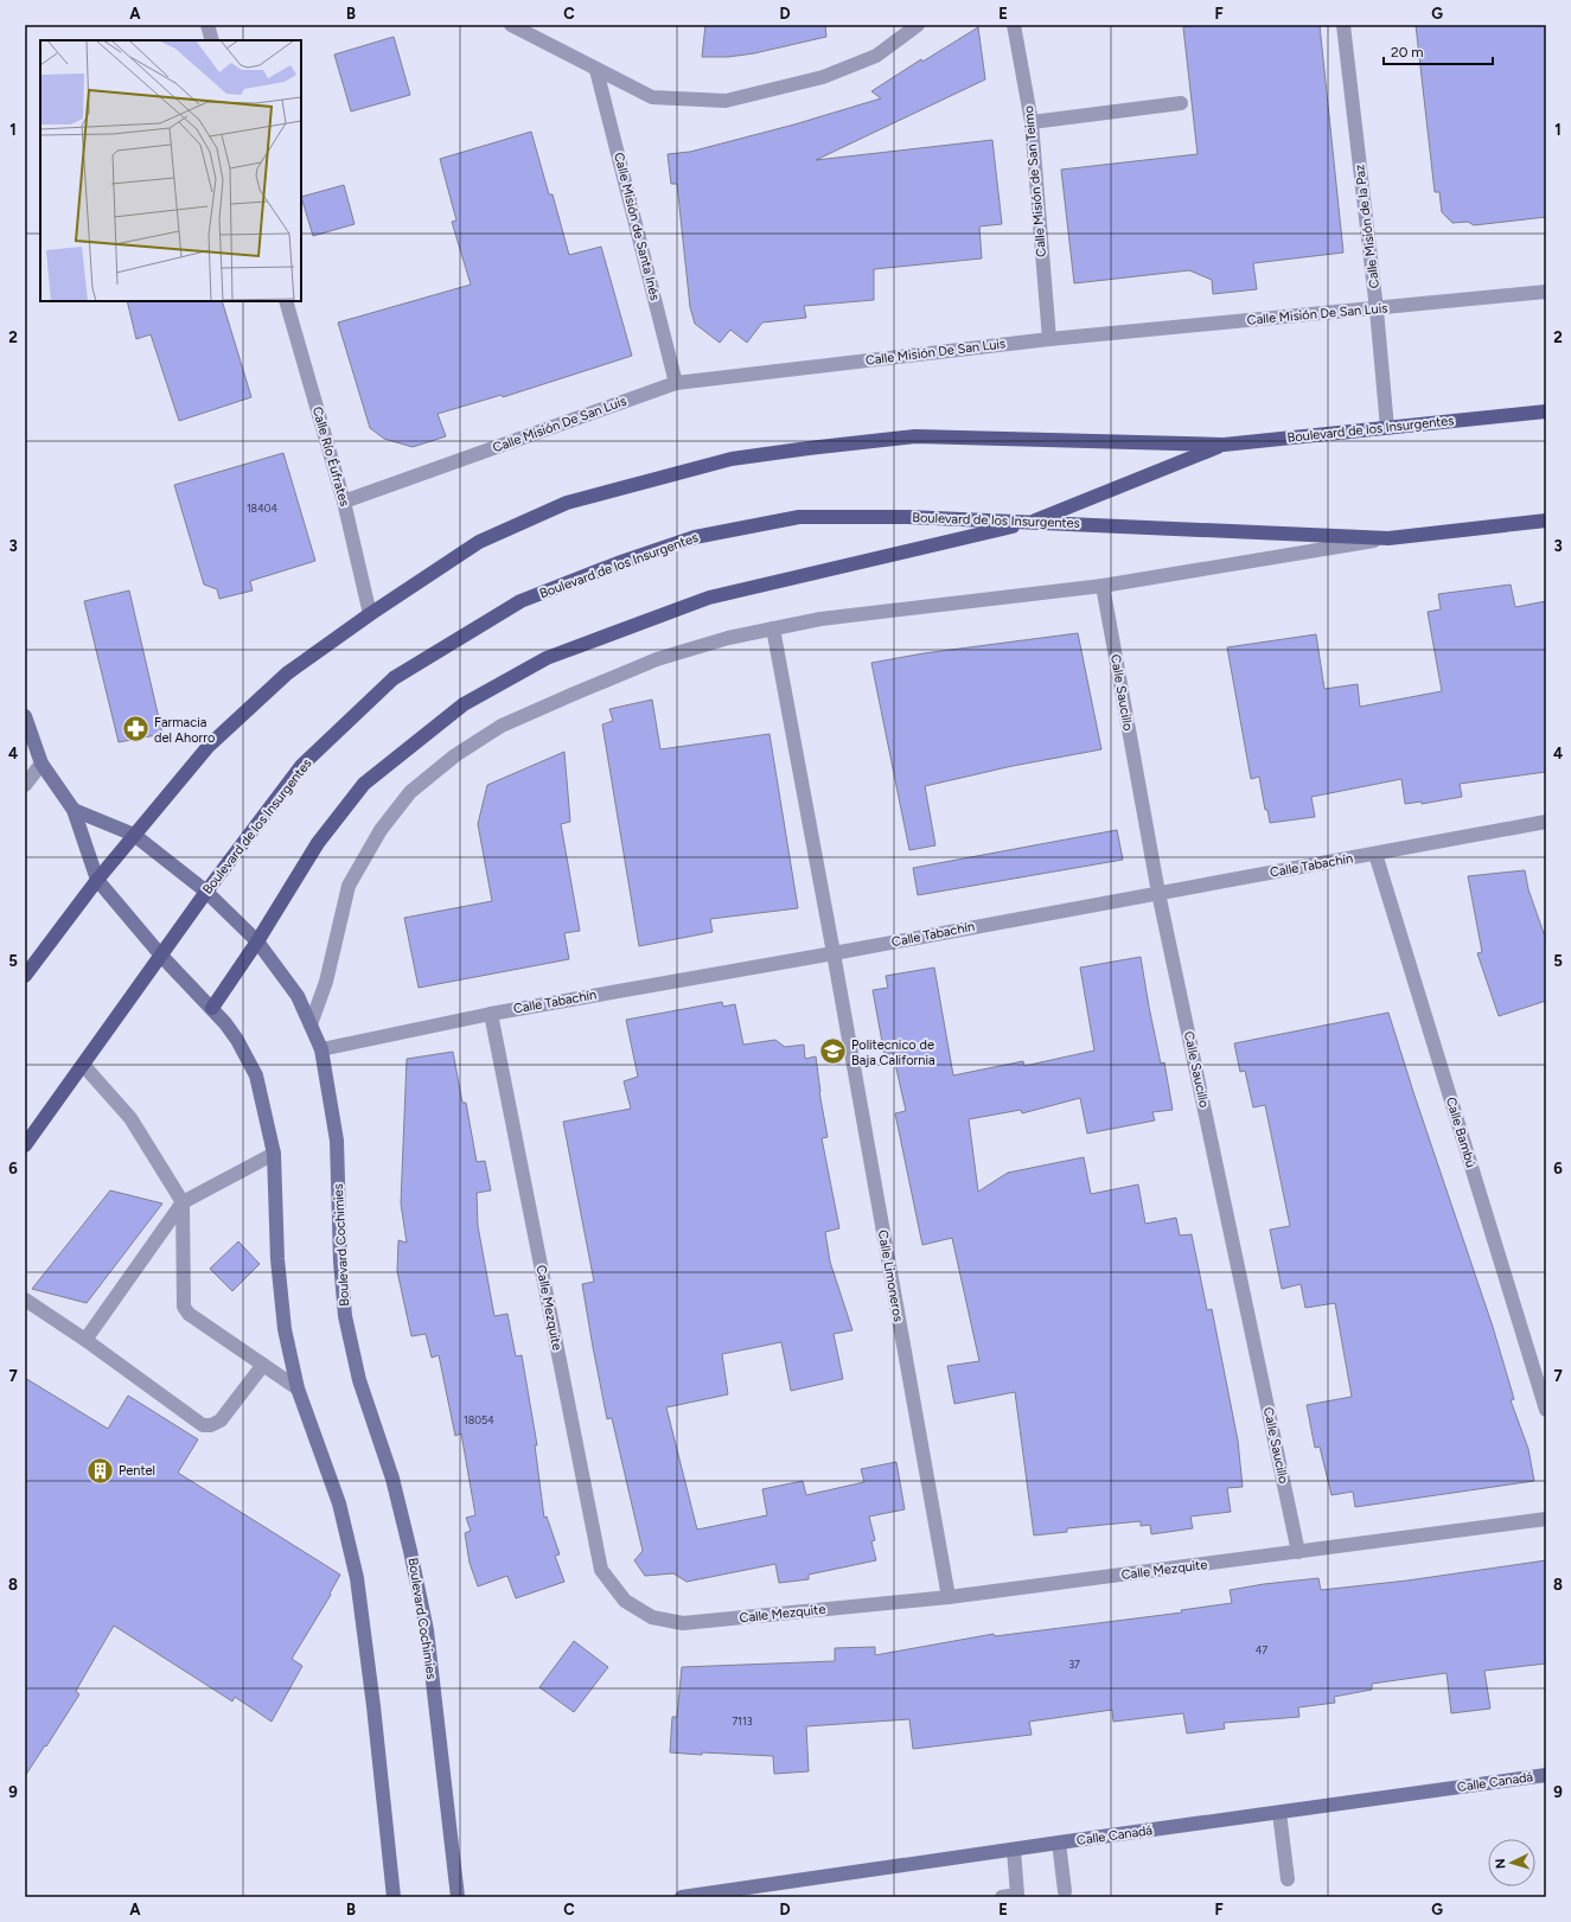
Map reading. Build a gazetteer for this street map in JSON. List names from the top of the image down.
{
  "streets": {
    "main road": ["Boulevard de los Insurgentes", "Boulevard Cochimies", "Calle Canadá"],
    "street": [
      "Calle Misión de San Teimo",
      "Calle Misión de Santa Inés",
      "Calle Misión de la Paz",
      "Calle Misión De San Luis",
      "Calle Río Éufrates",
      "Calle Saucillo",
      "Calle Tabachín",
      "Calle Bambú",
      "Calle Limoneros",
      "Calle Mezquite"
    ]
  },
  "crossings": [
    ["Calle Misión de San Teimo", "Calle Misión De San Luis"],
    ["Calle Misión de Santa Inés", "Calle Misión De San Luis"],
    ["Calle Misión de la Paz", "Calle Misión De San Luis"],
    ["Calle Misión de la Paz", "Boulevard de los Insurgentes"],
    ["Calle Misión De San Luis", "Calle Río Éufrates"],
    ["Boulevard de los Insurgentes", "Calle Río Éufrates"],
    ["Boulevard de los Insurgentes", "Boulevard Cochimies"],
    ["Calle Saucillo", "Calle Tabachín"],
    ["Calle Saucillo", "Calle Mezquite"],
    ["Calle Tabachín", "Calle Bambú"],
    ["Calle Tabachín", "Boulevard Cochimies"],
    ["Calle Tabachín", "Calle Limoneros"],
    ["Calle Tabachín", "Calle Mezquite"],
    ["Calle Limoneros", "Calle Mezquite"]
  ],
  "places": {
    "pharmacy": ["Farmacia del Ahorro"],
    "school or university": ["Politecnico de Baja California"],
    "building": ["Pentel"]
  },
  "house_numbers": [
    "18404",
    "18054",
    "47",
    "37",
    "7113"
  ],
  "scale_bar": "20 m",
  "north": "left",
  "grid": {
    "columns": [
      "A",
      "B",
      "C",
      "D",
      "E",
      "F",
      "G"
    ],
    "rows": [
      "1",
      "2",
      "3",
      "4",
      "5",
      "6",
      "7",
      "8",
      "9"
    ]
  }
}
